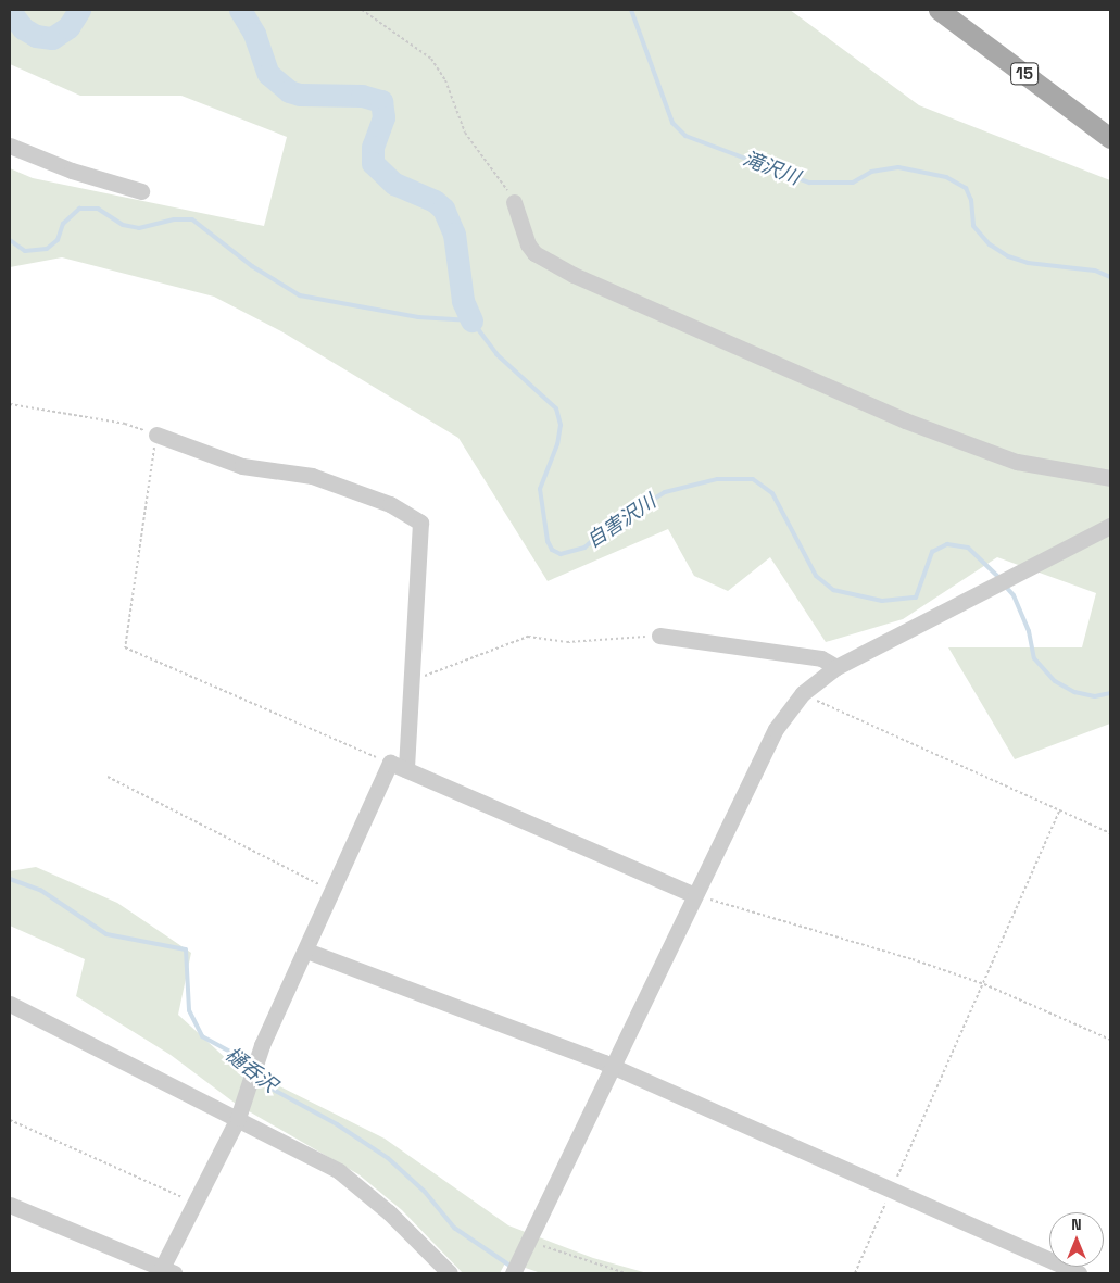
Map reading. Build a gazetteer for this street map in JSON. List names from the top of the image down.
{
  "streets": {
    "main road": ["15"]
  },
  "water": ["滝沢川", "自害沢川", "樋呑沢"],
  "north": "top"
}
